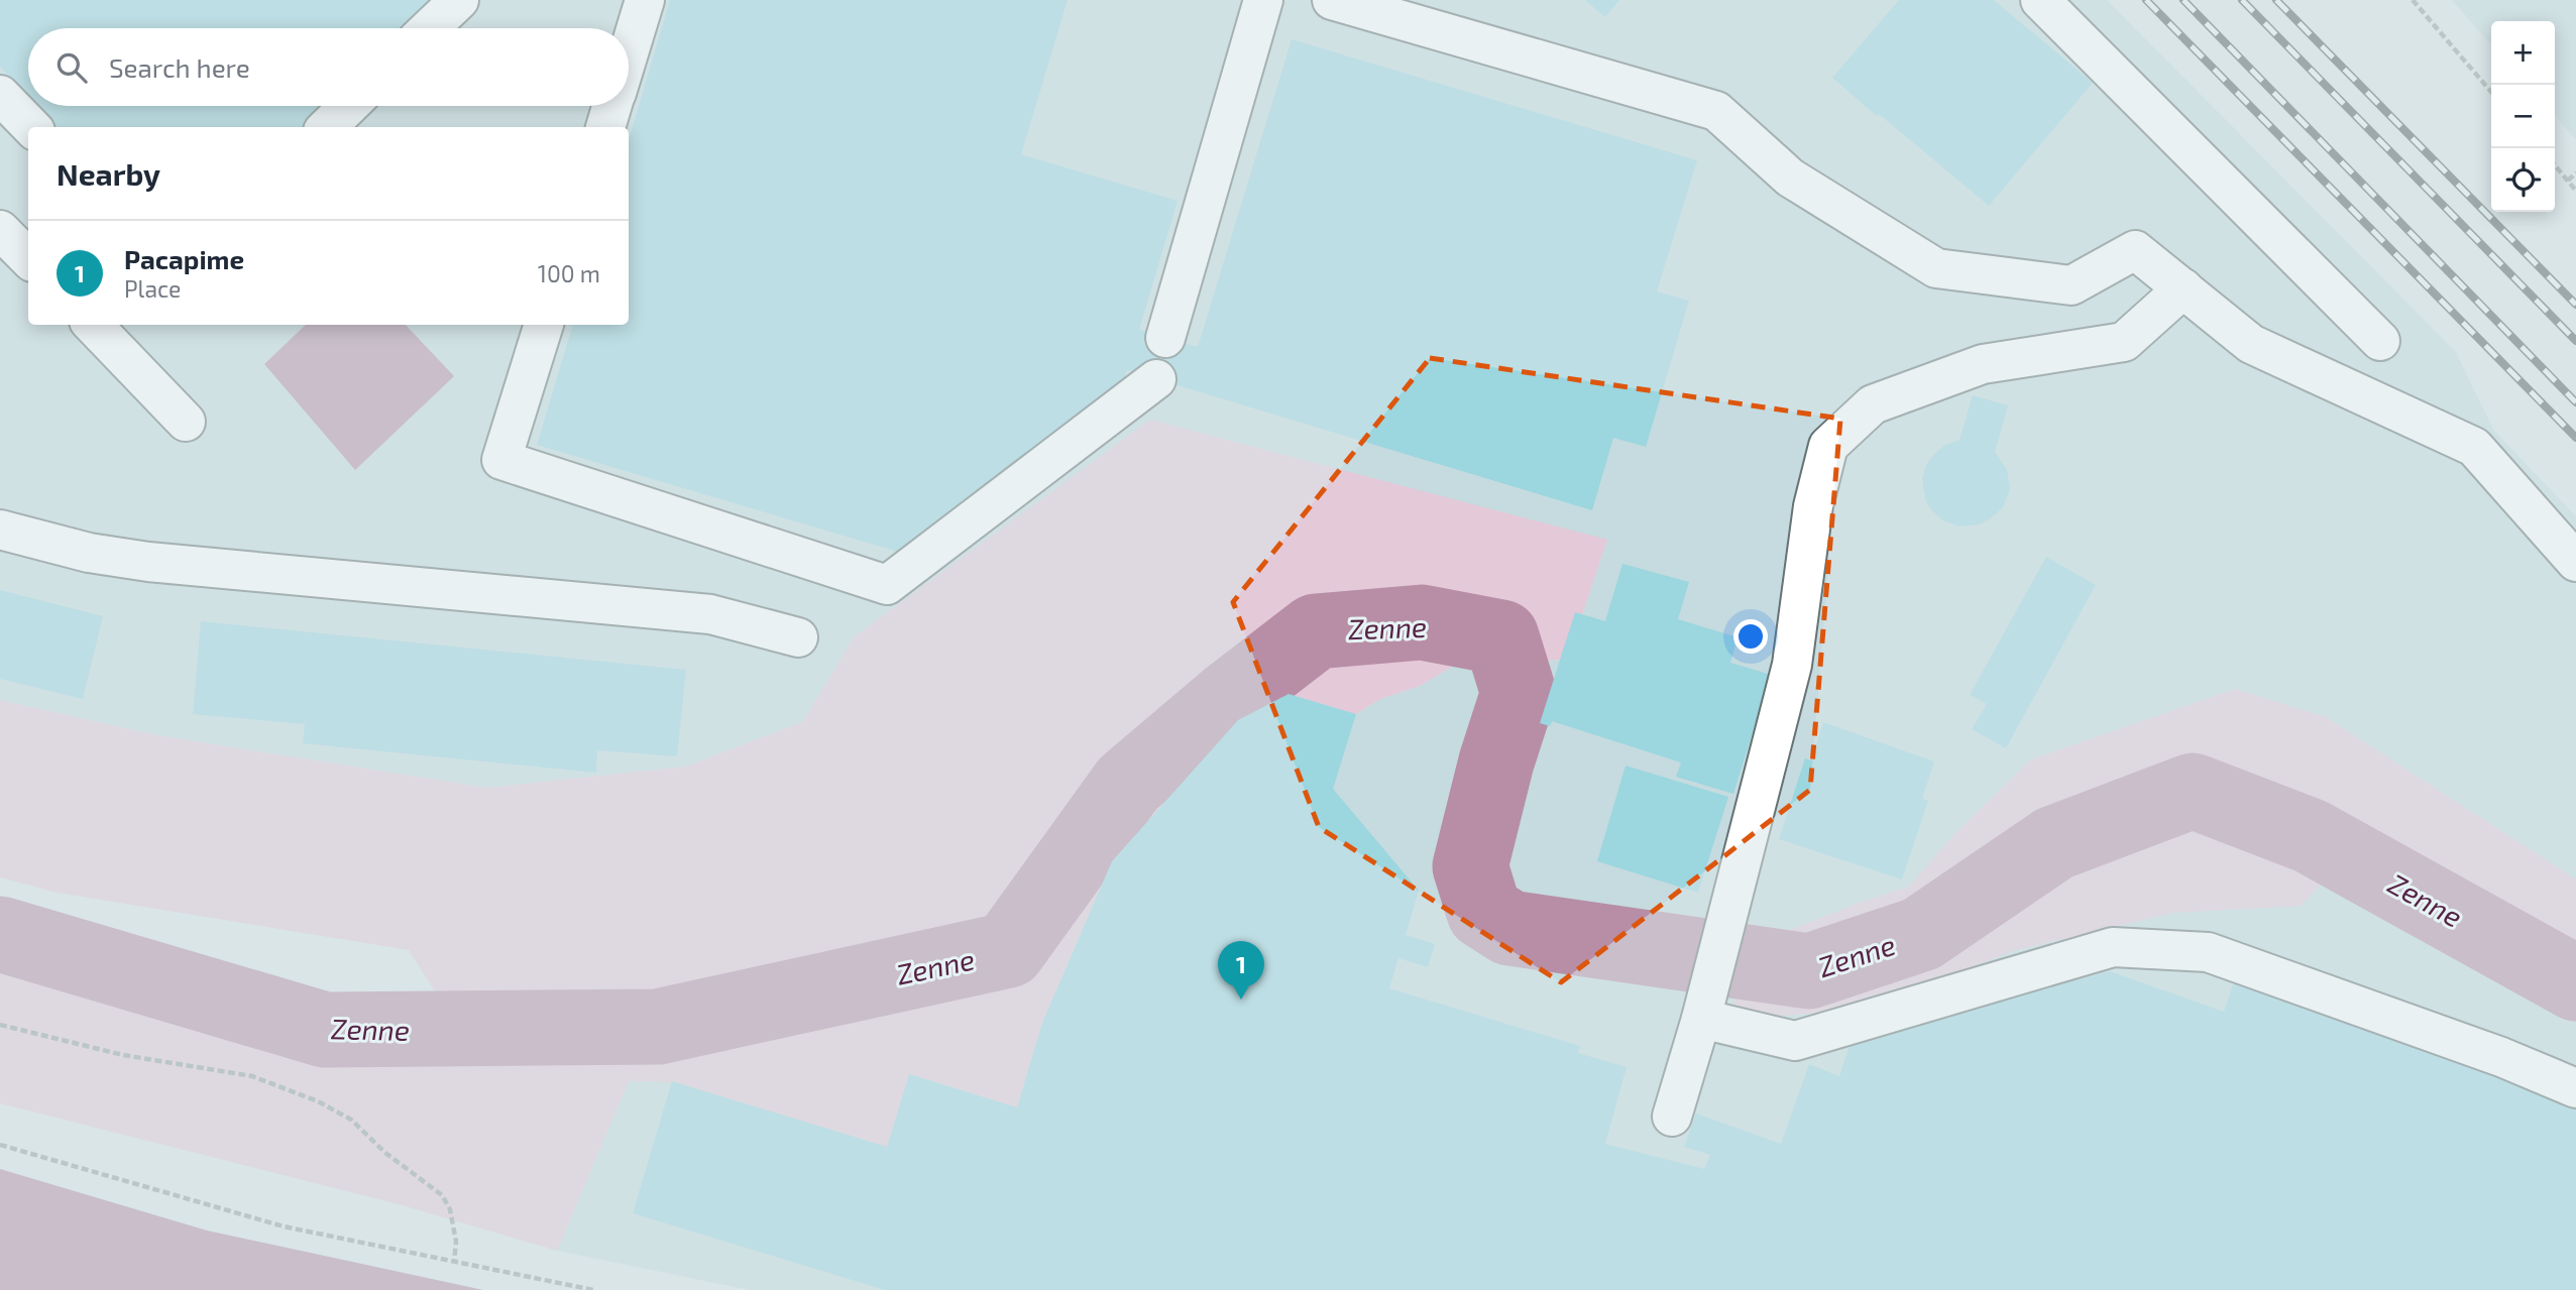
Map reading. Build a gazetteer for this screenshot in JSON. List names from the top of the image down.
{
  "water": ["Zenne"],
  "page": {
    "map_buttons": ["+", "−"],
    "search": "Search here",
    "heading": "Nearby",
    "list": [
      {
        "mark": "1",
        "name": "Pacapime",
        "note": "Place",
        "value": "100 m"
      }
    ],
    "pins": "1"
  }
}
